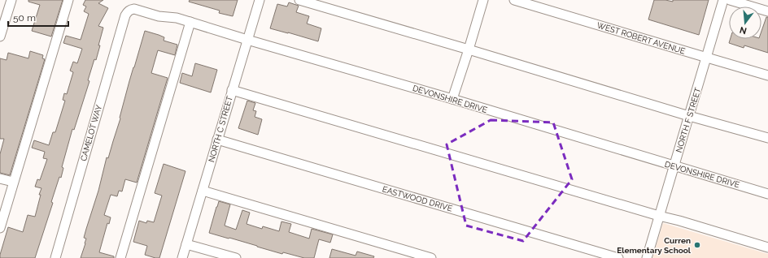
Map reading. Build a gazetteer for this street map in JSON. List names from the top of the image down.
{
  "streets": {
    "street": [
      "WEST ROBERT AVENUE",
      "DEVONSHIRE DRIVE",
      "NORTH F STREET",
      "NORTH C STREET",
      "CAMELOT WAY",
      "EASTWOOD DRIVE"
    ]
  },
  "crossings": [
    ["WEST ROBERT AVENUE", "NORTH F STREET"],
    ["DEVONSHIRE DRIVE", "NORTH F STREET"],
    ["DEVONSHIRE DRIVE", "NORTH C STREET"],
    ["DEVONSHIRE DRIVE", "CAMELOT WAY"],
    ["NORTH C STREET", "EASTWOOD DRIVE"]
  ],
  "places": ["Curren Elementary School"],
  "scale_bar": "50 m",
  "north": "bottom"
}
